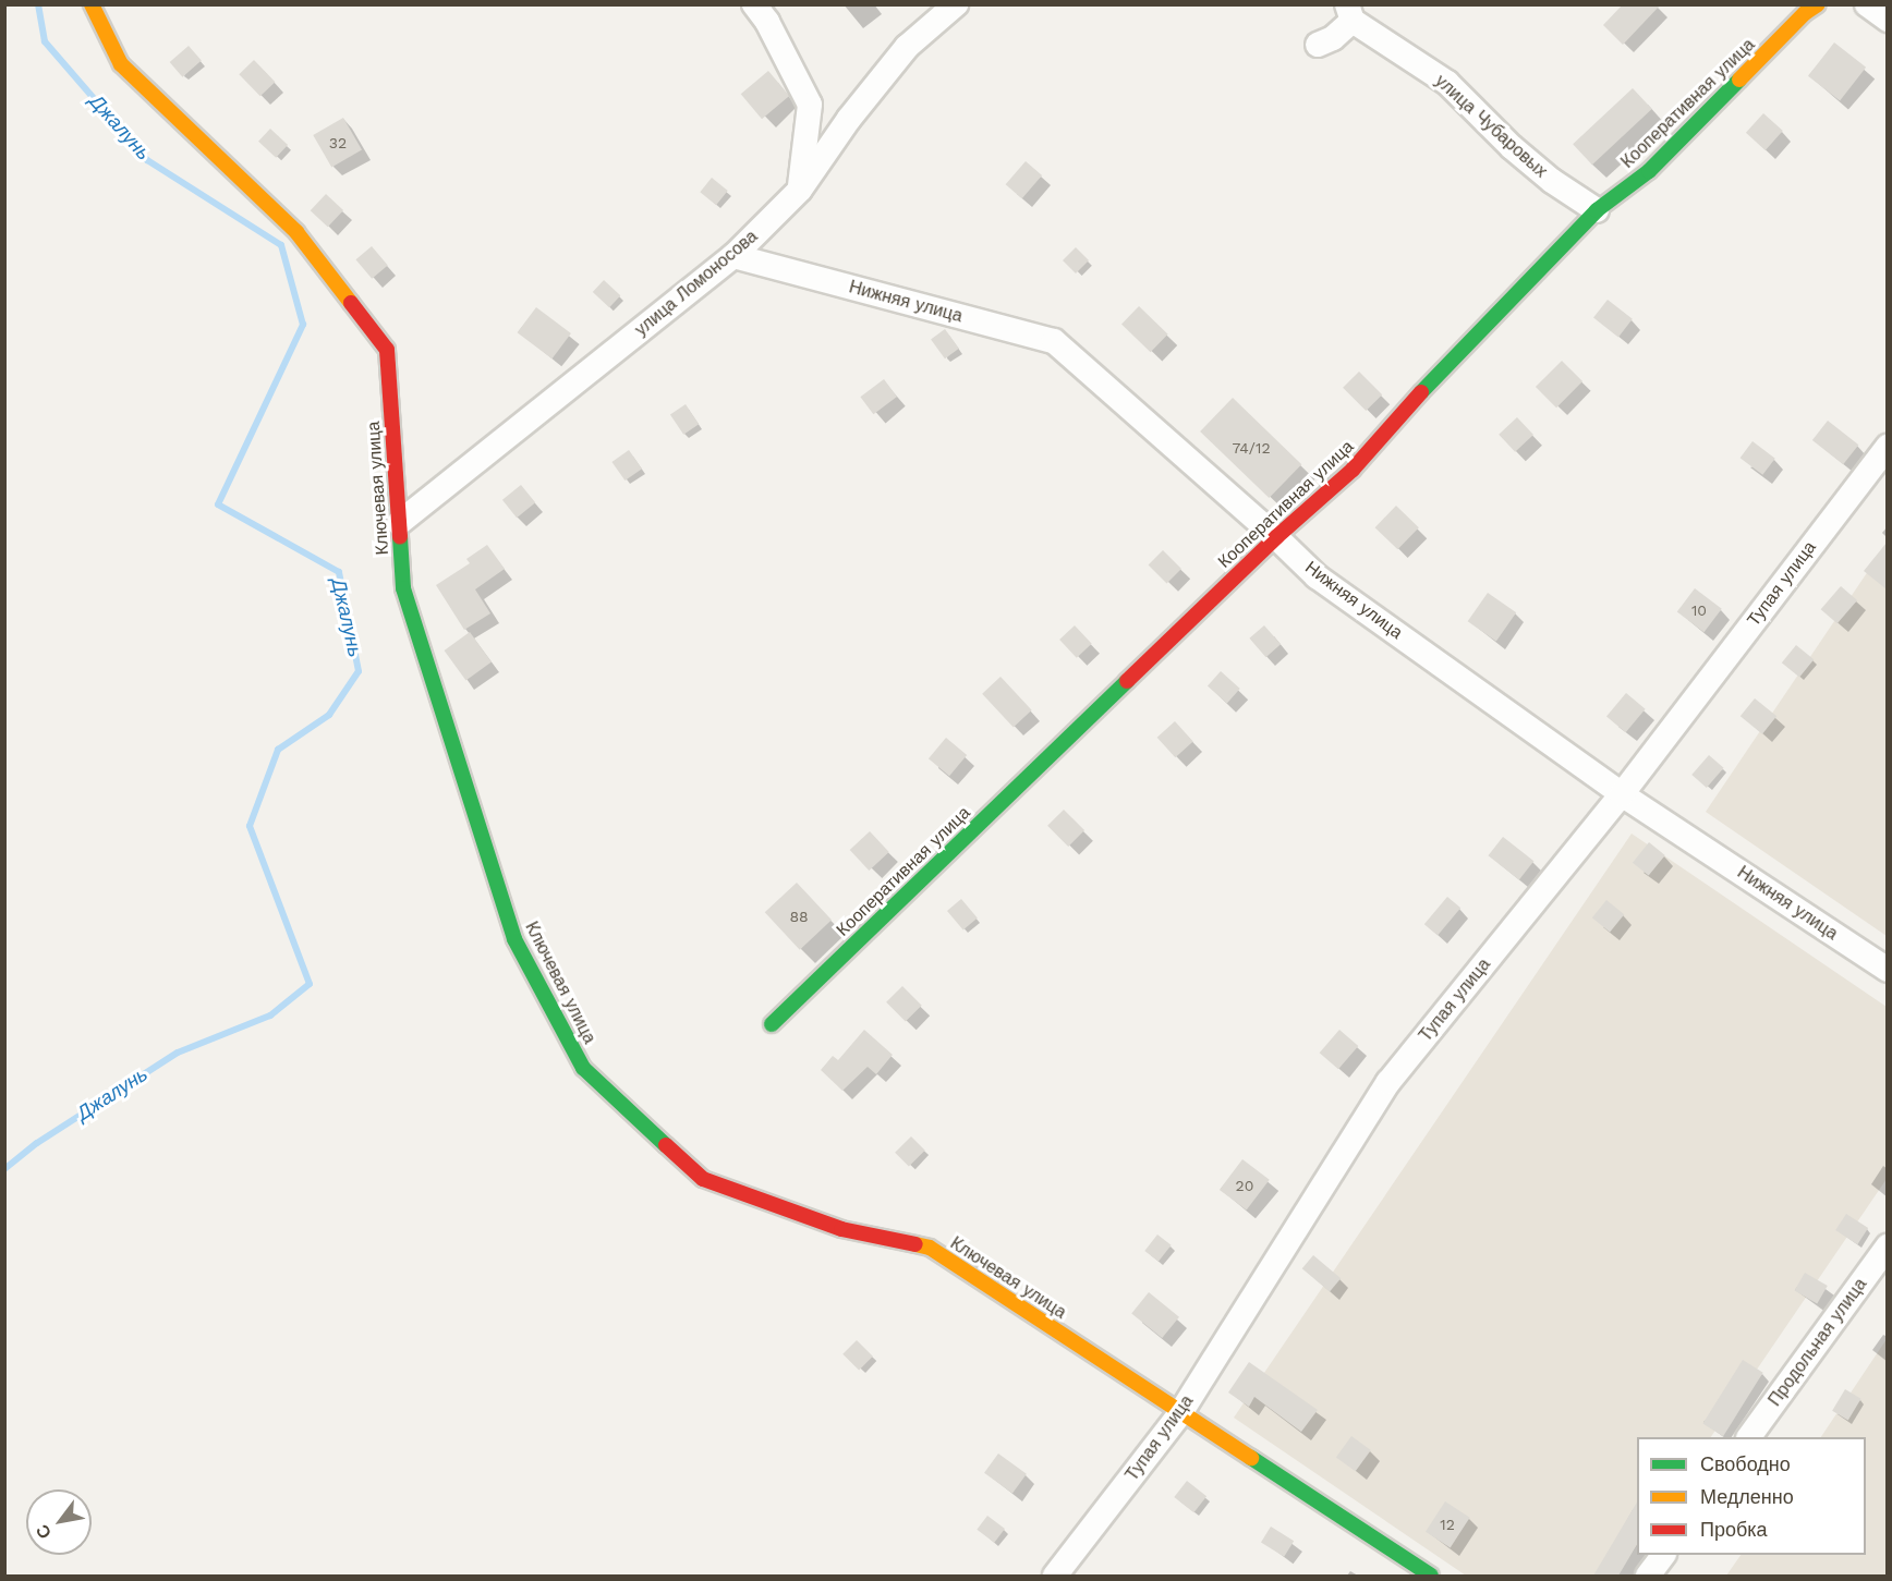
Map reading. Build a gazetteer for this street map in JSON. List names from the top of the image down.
{
  "streets": {
    "street": [
      "Кооперативная улица",
      "улица Чубаровых",
      "улица Ломоносова",
      "Нижняя улица",
      "Ключевая улица",
      "Тупая улица",
      "Продольная улица"
    ]
  },
  "crossings": [
    ["Кооперативная улица", "улица Чубаровых"],
    ["Кооперативная улица", "Нижняя улица"],
    ["улица Ломоносова", "Нижняя улица"],
    ["улица Ломоносова", "Ключевая улица"],
    ["Нижняя улица", "Тупая улица"],
    ["Ключевая улица", "Тупая улица"]
  ],
  "water": ["Джалунь"],
  "house_numbers": [
    "32",
    "74/12",
    "10",
    "88",
    "20",
    "12"
  ],
  "legend": ["Свободно", "Медленно", "Пробка"],
  "north": "bottom left"
}
